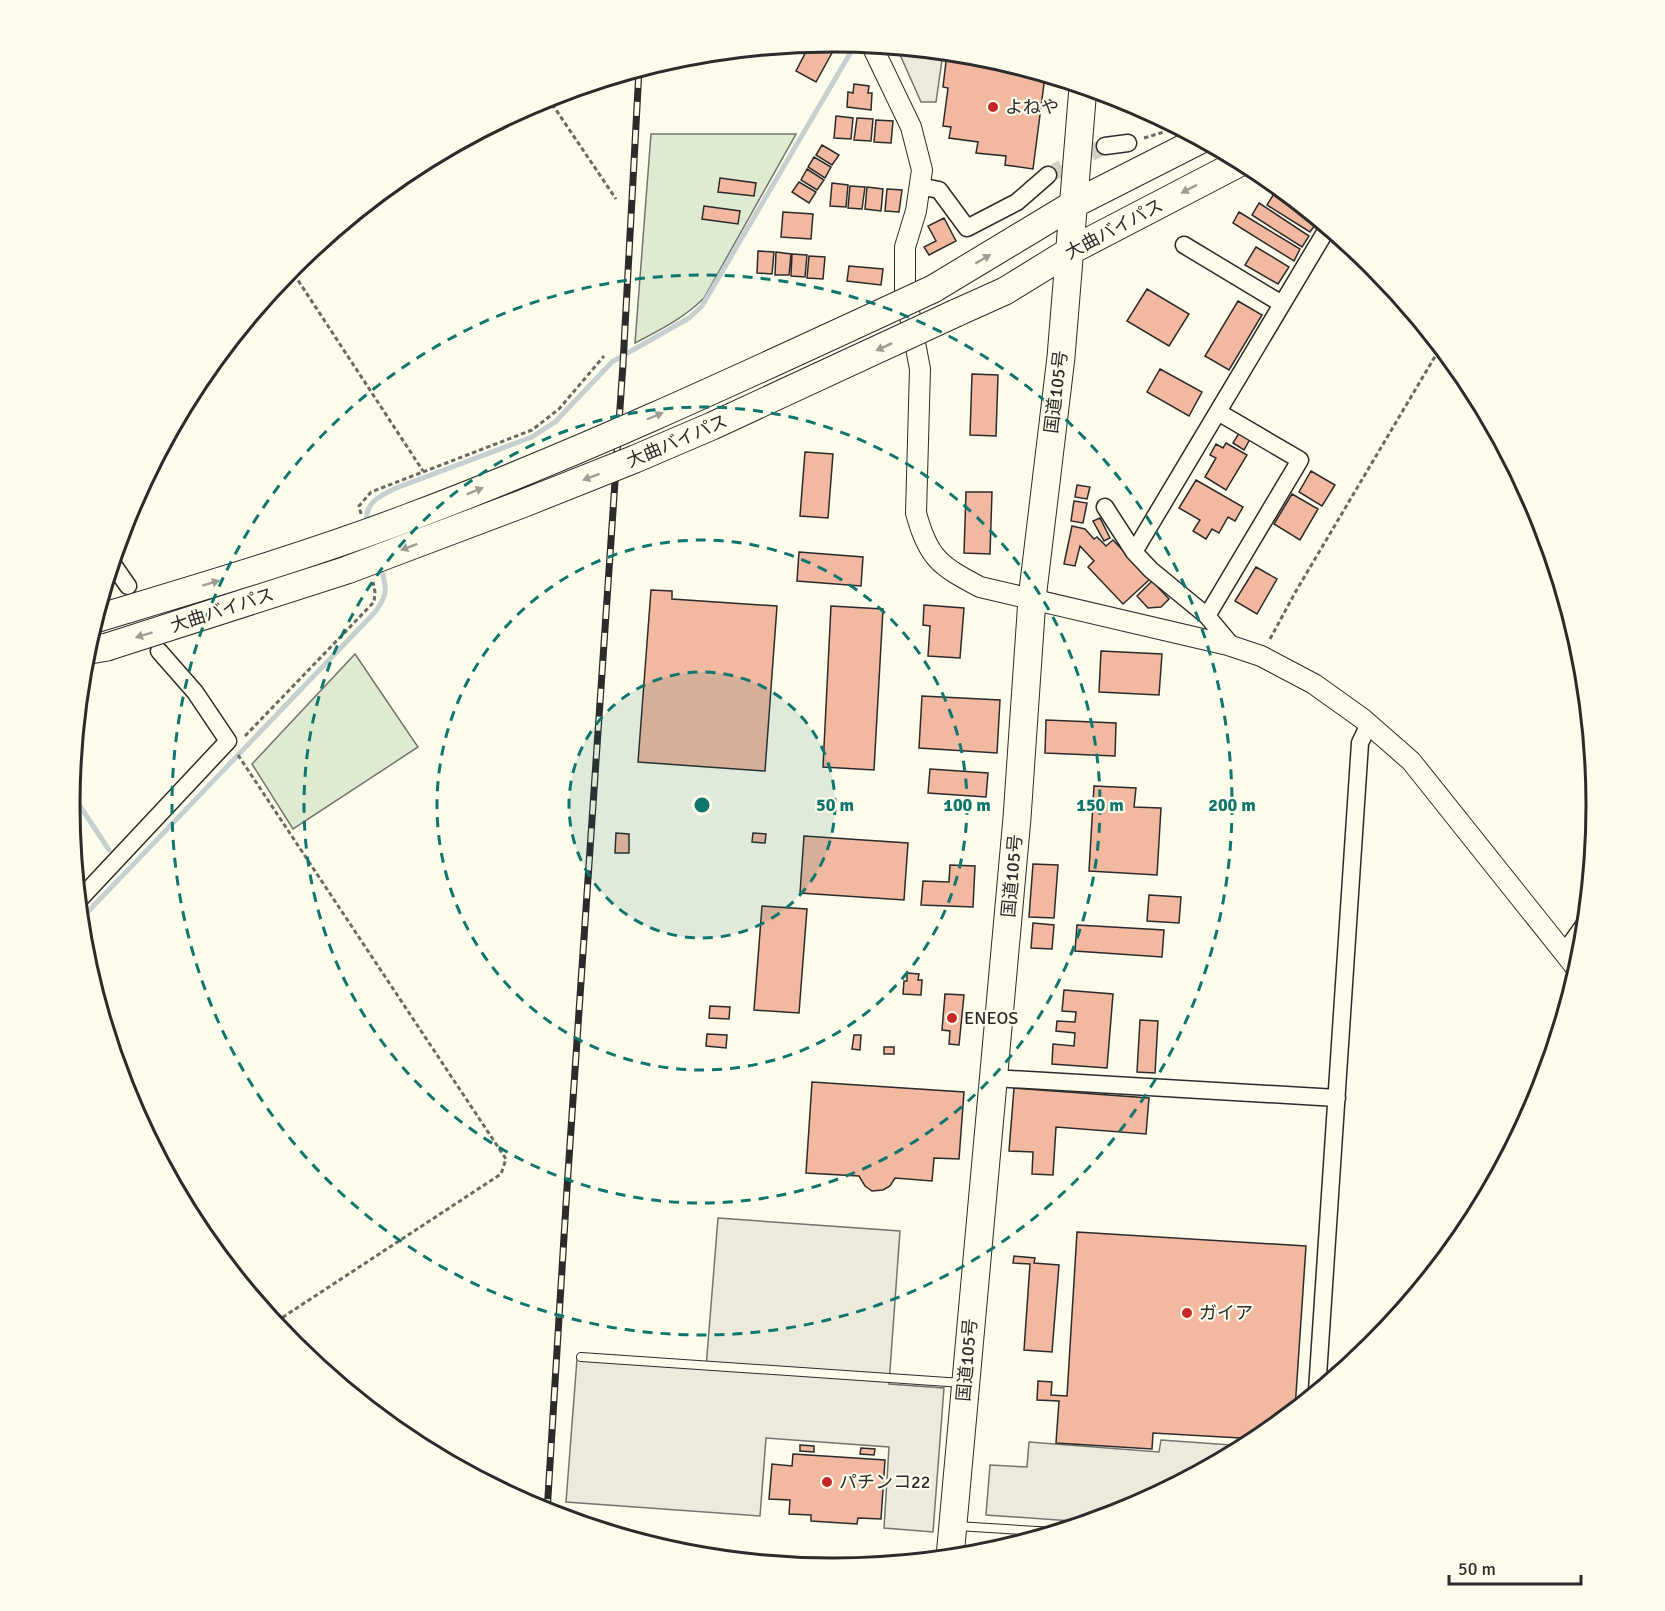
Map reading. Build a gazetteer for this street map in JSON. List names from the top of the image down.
{
  "streets": {
    "highway": ["大曲バイパス", "国道105号"]
  },
  "crossings": [
    ["大曲バイパス", "国道105号"]
  ],
  "places": [
    "よねや",
    "ENEOS",
    "ガイア",
    "パチンコ22"
  ],
  "scale_bar": "50 m",
  "rings": [
    "50 m",
    "100 m",
    "150 m",
    "200 m"
  ]
}
